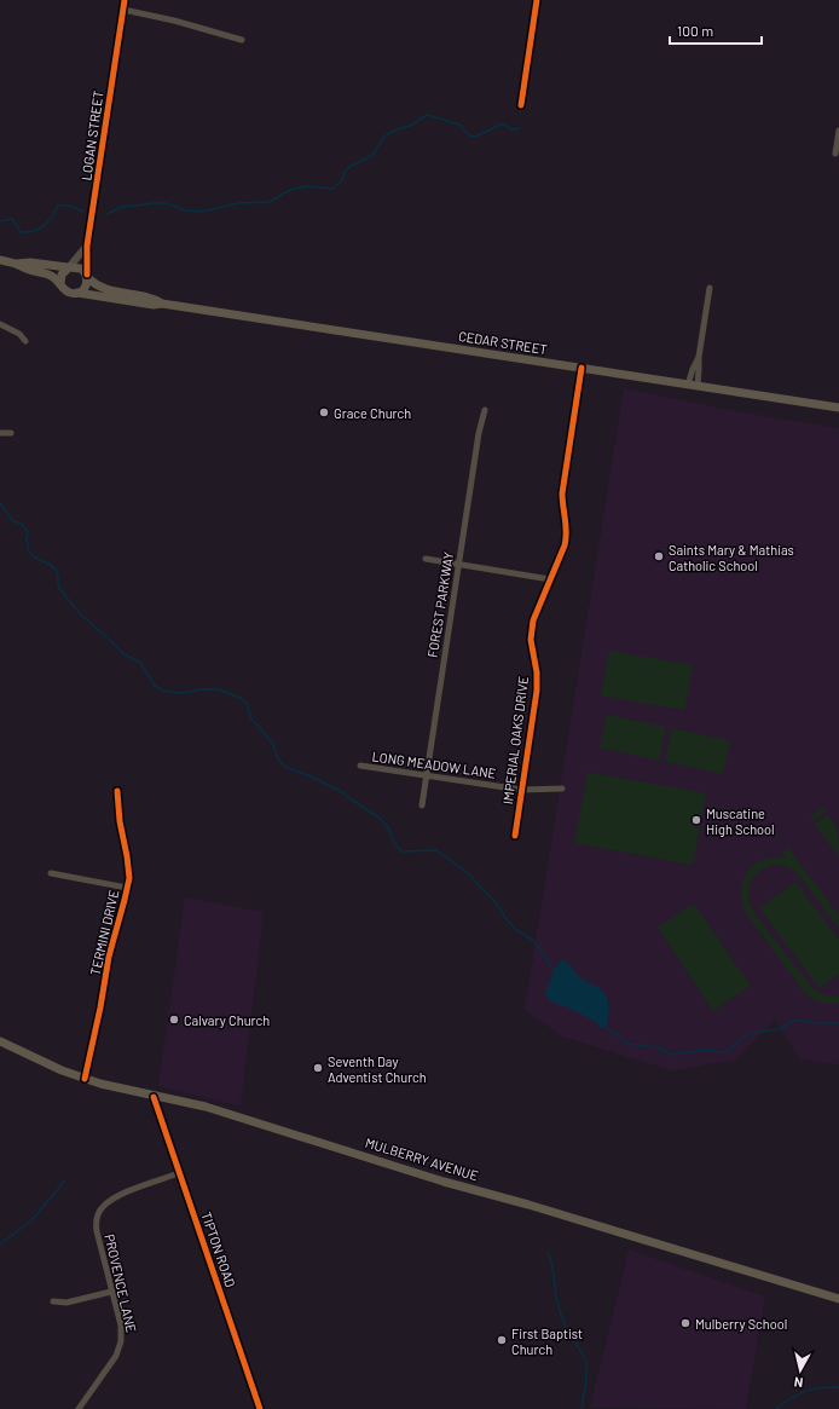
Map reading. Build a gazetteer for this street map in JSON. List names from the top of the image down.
{
  "streets": {
    "main road": ["CEDAR STREET", "MULBERRY AVENUE"],
    "street": [
      "LOGAN STREET",
      "FOREST PARKWAY",
      "IMPERIAL OAKS DRIVE",
      "LONG MEADOW LANE",
      "TERMINI DRIVE",
      "TIPTON ROAD",
      "PROVENCE LANE"
    ]
  },
  "crossings": [
    ["LOGAN STREET", "CEDAR STREET"],
    ["CEDAR STREET", "IMPERIAL OAKS DRIVE"],
    ["FOREST PARKWAY", "LONG MEADOW LANE"],
    ["IMPERIAL OAKS DRIVE", "LONG MEADOW LANE"],
    ["TERMINI DRIVE", "MULBERRY AVENUE"],
    ["MULBERRY AVENUE", "TIPTON ROAD"],
    ["TIPTON ROAD", "PROVENCE LANE"]
  ],
  "places": [
    "Grace Church",
    "Saints Mary & Mathias Catholic School",
    "Muscatine High School",
    "Calvary Church",
    "Seventh Day Adventist Church",
    "Mulberry School",
    "First Baptist Church"
  ],
  "scale_bar": "100 m",
  "north": "bottom"
}
